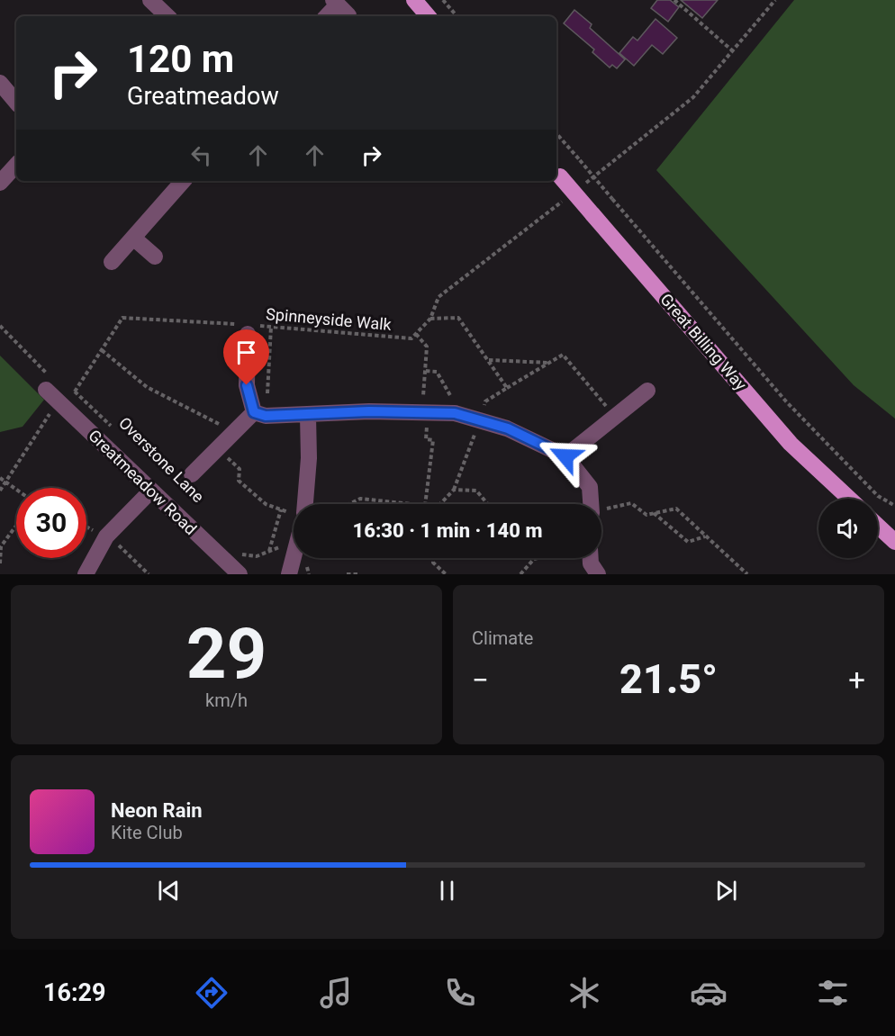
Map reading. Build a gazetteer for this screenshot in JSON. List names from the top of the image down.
{
  "streets": {
    "main road": ["Great Billing Way"],
    "street": ["Greatmeadow Road"],
    "path": ["Spinneyside Walk", "Overstone Lane"]
  },
  "crossings": [
    ["Spinneyside Walk", "Overstone Lane"],
    ["Overstone Lane", "Greatmeadow Road"]
  ],
  "page": {
    "turn": ["120 m", "Greatmeadow"],
    "limit": "30",
    "trip": "16:30 · 1 min · 140 m",
    "tile": [
      ["29", "km/h"],
      "Climate"
    ],
    "heat": ["−", "21.5°", "+"],
    "song": ["Neon Rain", "Kite Club"],
    "tabs": "16:29"
  }
}
